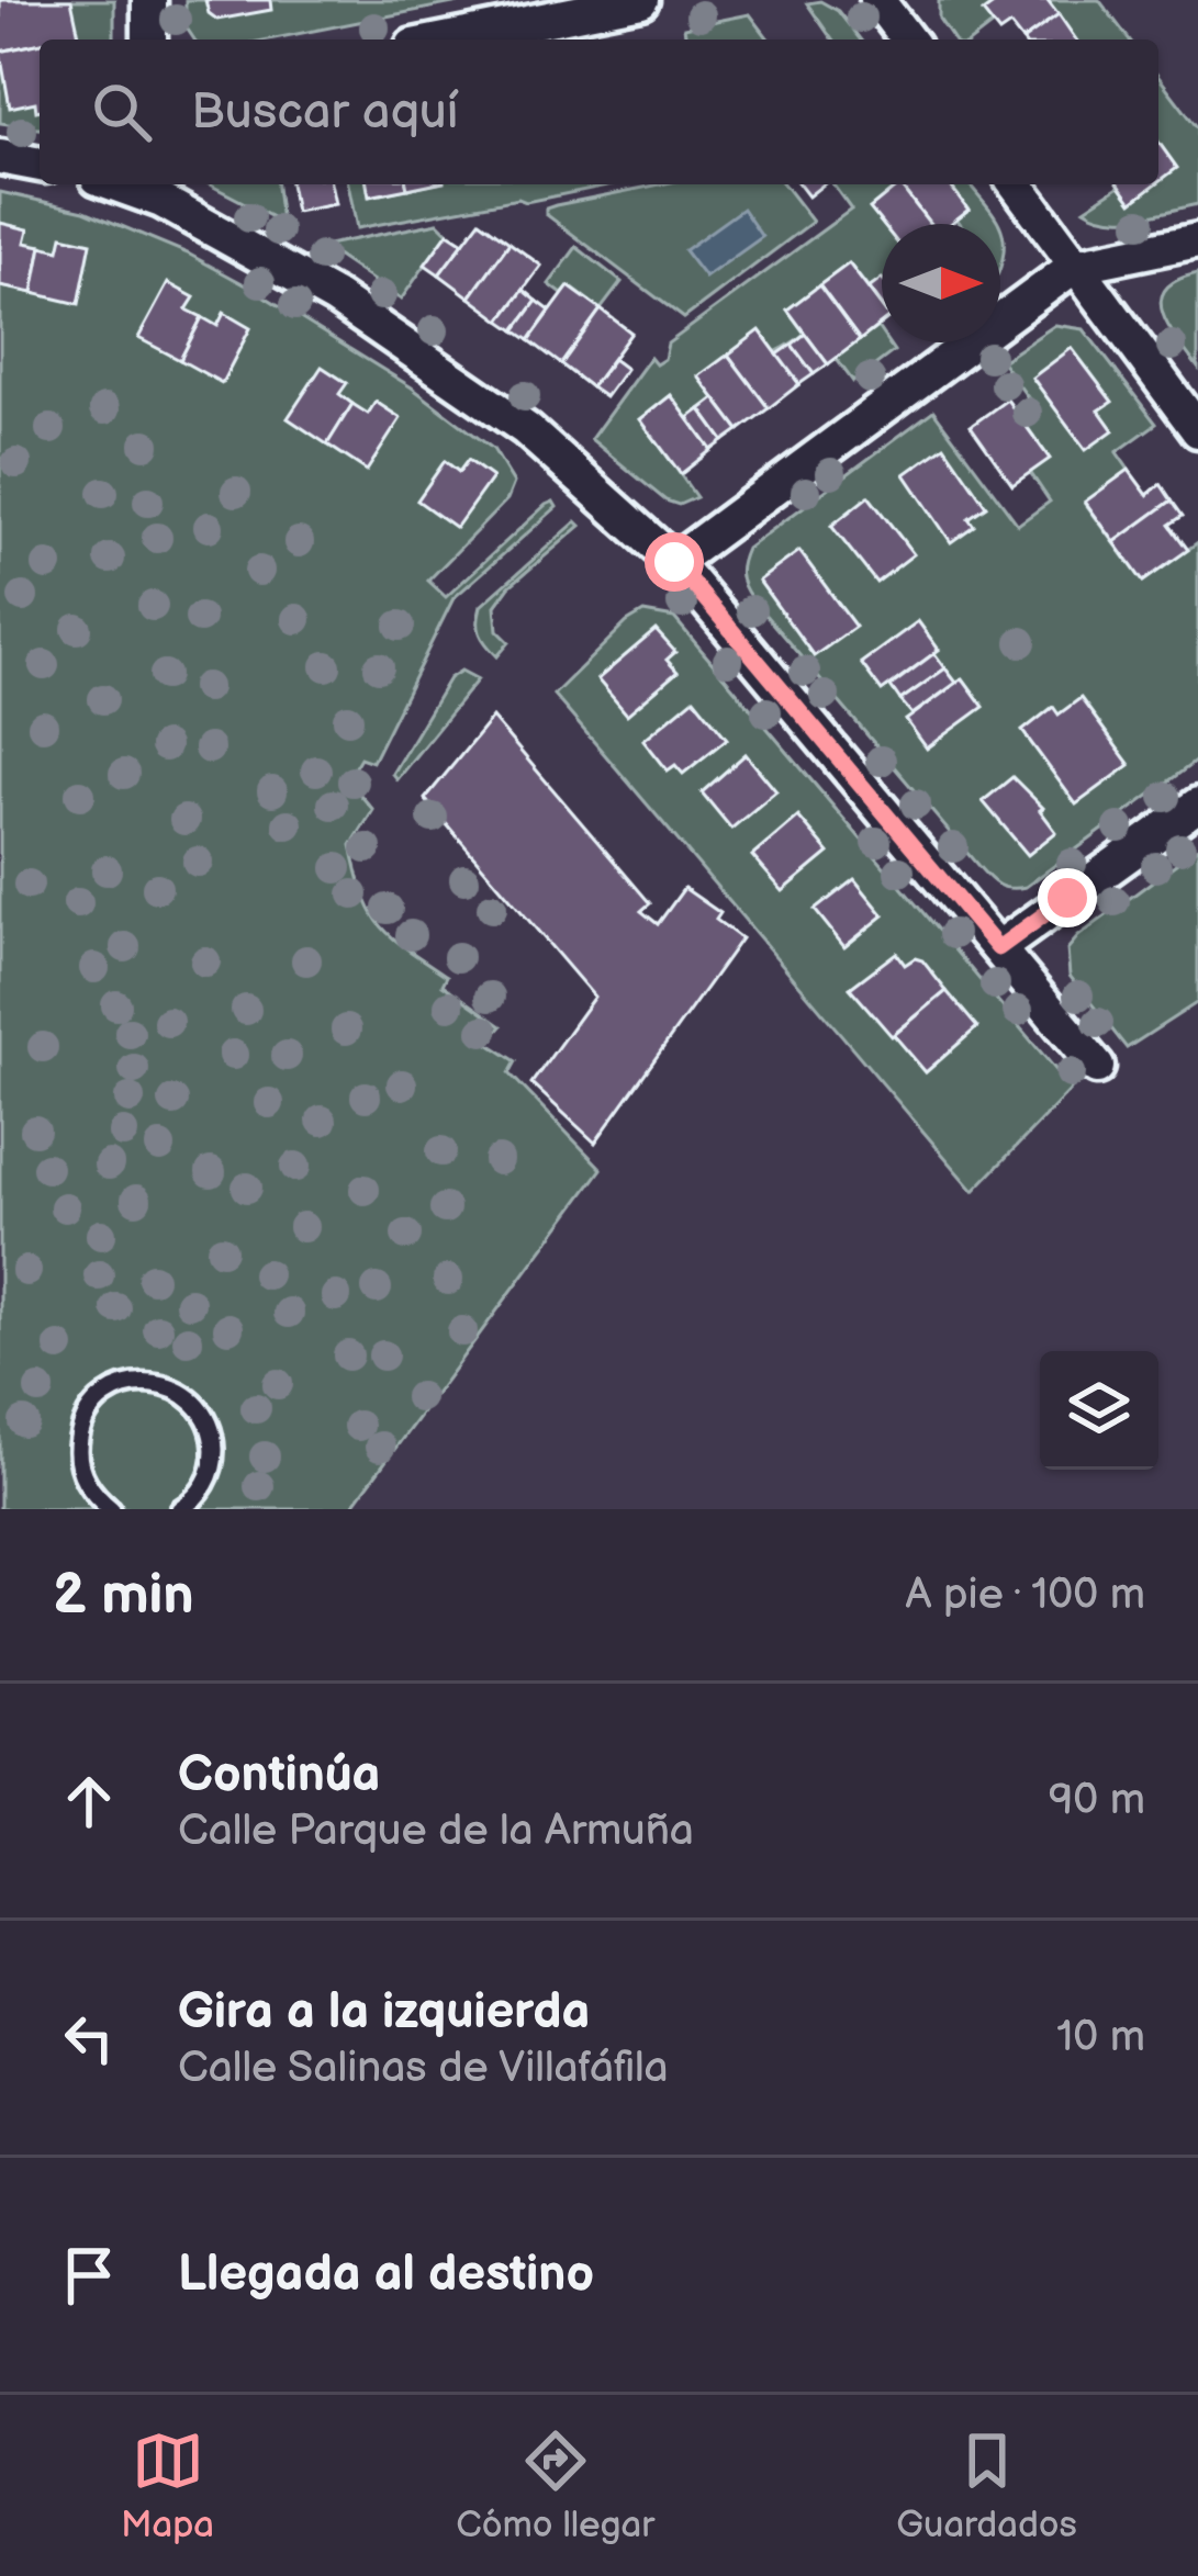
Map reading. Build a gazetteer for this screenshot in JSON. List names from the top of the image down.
{
  "north": "right",
  "page": {
    "search": "Buscar aquí",
    "heading": ["2 min", "A pie · 100 m"],
    "list": [
      ["Continúa", "Calle Parque de la Armuña", "90 m"],
      ["Gira a la izquierda", "Calle Salinas de Villafáfila", "10 m"],
      "Llegada al destino"
    ],
    "nav": ["Mapa", "Cómo llegar", "Guardados"]
  }
}
